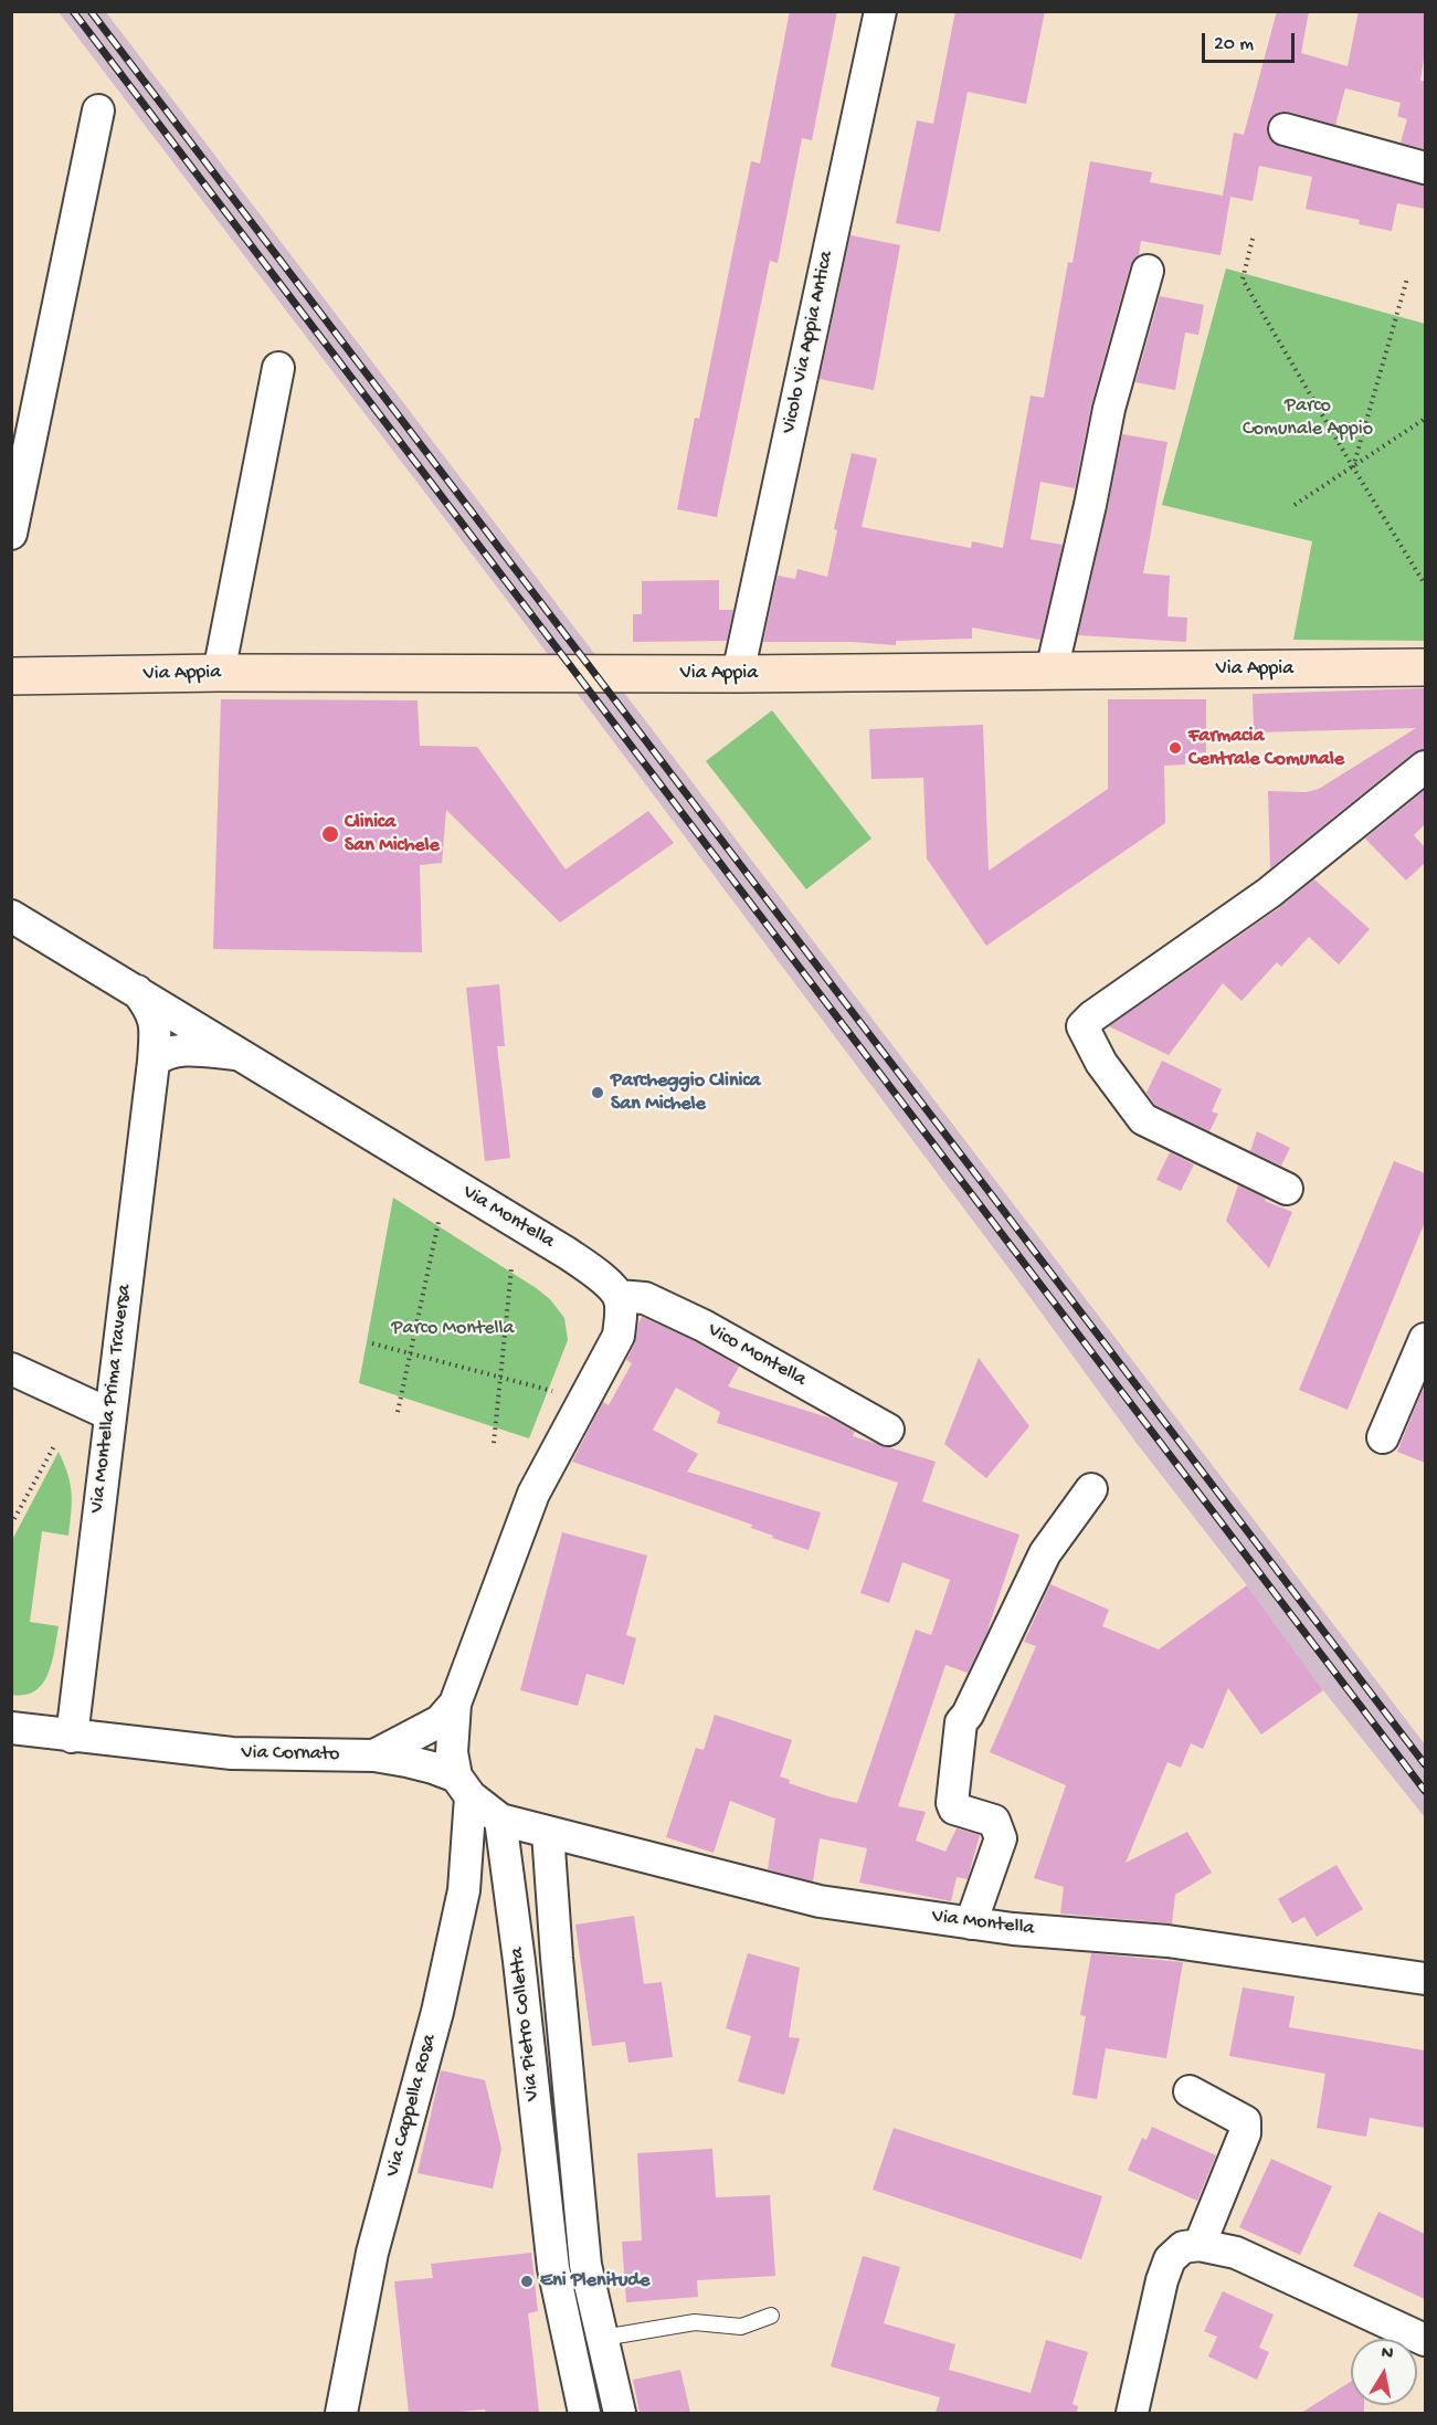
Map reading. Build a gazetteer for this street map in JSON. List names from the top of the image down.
{
  "streets": {
    "street": [
      "Vicolo Via Appia Antica",
      "Via Appia",
      "Via Montella",
      "Vico Montella",
      "Via Montella Prima Traversa",
      "Via Cornato",
      "Via Pietro Colletta",
      "Via Cappella Rosa"
    ]
  },
  "crossings": [
    ["Vicolo Via Appia Antica", "Via Appia"],
    ["Via Montella", "Vico Montella"],
    ["Via Montella", "Via Montella Prima Traversa"],
    ["Via Montella", "Via Cornato"],
    ["Via Montella", "Via Pietro Colletta"],
    ["Via Montella Prima Traversa", "Via Cornato"],
    ["Via Cornato", "Via Pietro Colletta"],
    ["Via Cornato", "Via Cappella Rosa"]
  ],
  "parks": ["Parco Comunale Appio", "Parco Montella"],
  "places": [
    "Farmacia Centrale Comunale",
    "Clinica San Michele",
    "Parcheggio Clinica San Michele",
    "Eni Plenitude"
  ],
  "scale_bar": "20 m",
  "north": "top"
}
